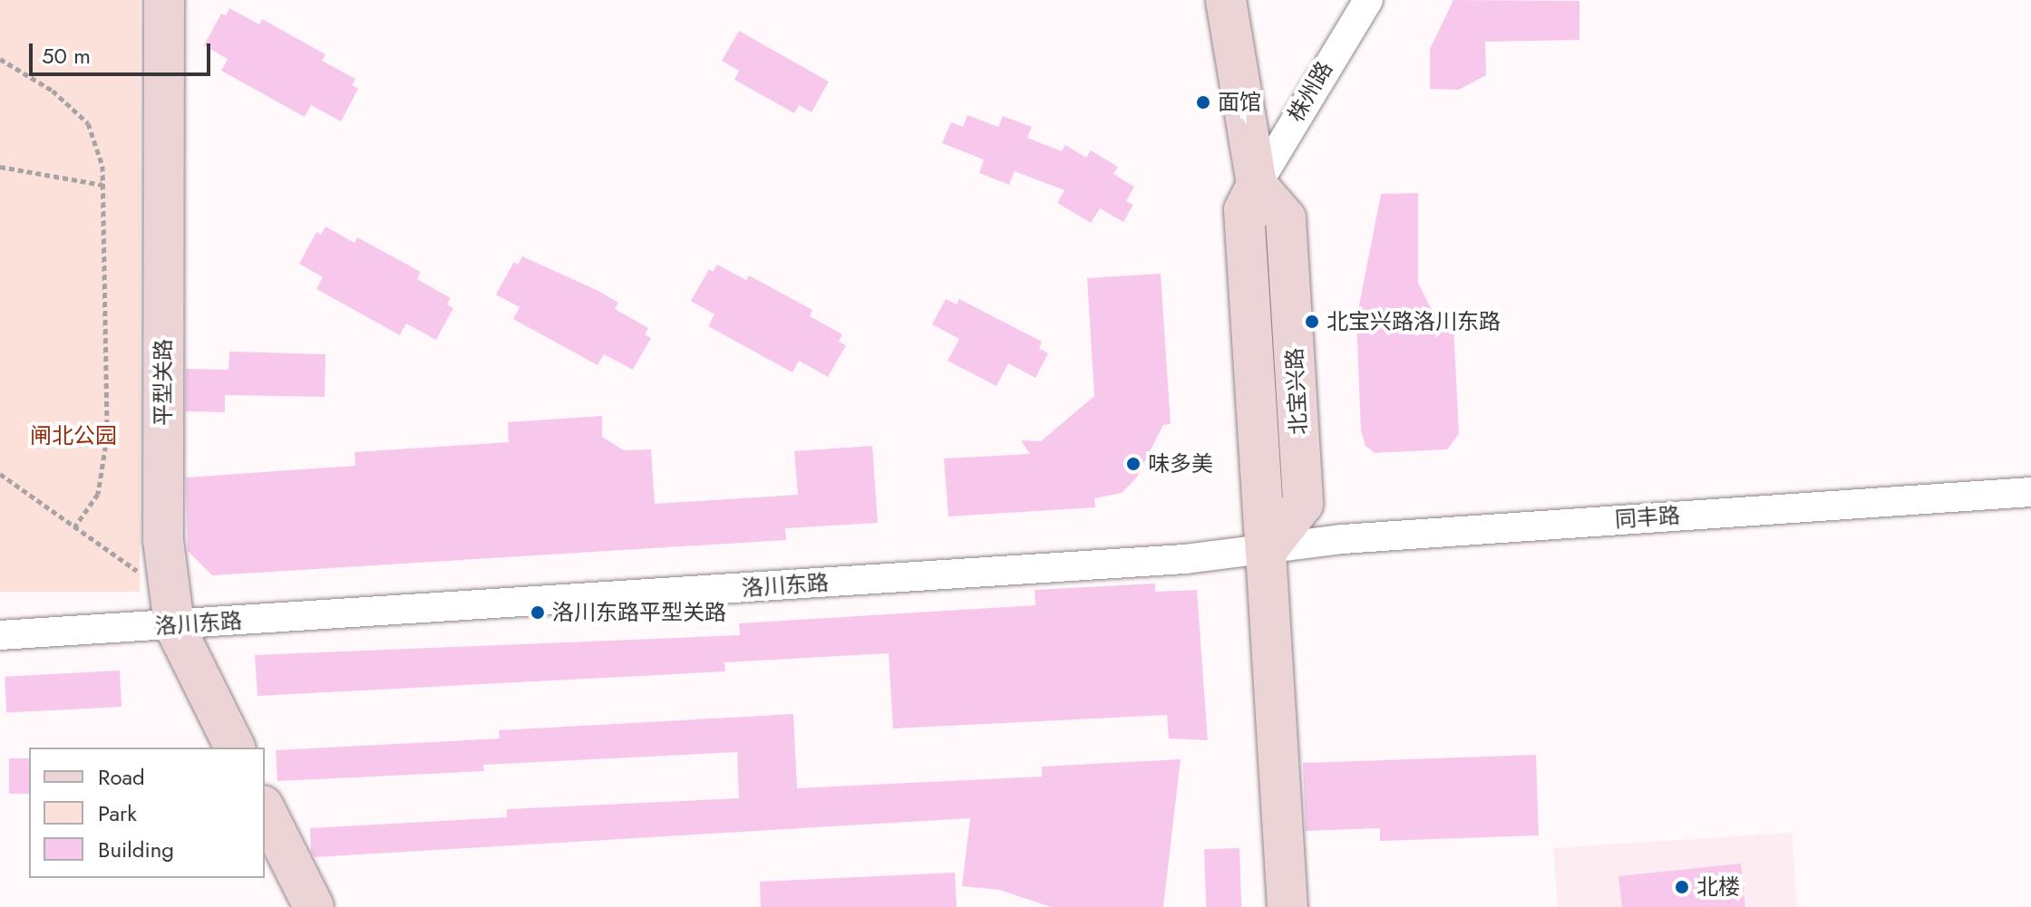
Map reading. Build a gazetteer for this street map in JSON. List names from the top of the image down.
{
  "streets": {
    "street": [
      "株州路",
      "平型关路",
      "北宝兴路",
      "同丰路",
      "洛川东路"
    ]
  },
  "crossings": [
    ["株州路", "北宝兴路"],
    ["平型关路", "洛川东路"],
    ["北宝兴路", "同丰路"],
    ["北宝兴路", "洛川东路"],
    ["同丰路", "洛川东路"]
  ],
  "parks": ["闸北公园"],
  "places": [
    "面馆",
    "北宝兴路洛川东路",
    "味多美",
    "洛川东路平型关路",
    "北楼"
  ],
  "legend": ["Road", "Park", "Building"],
  "scale_bar": "50 m"
}
